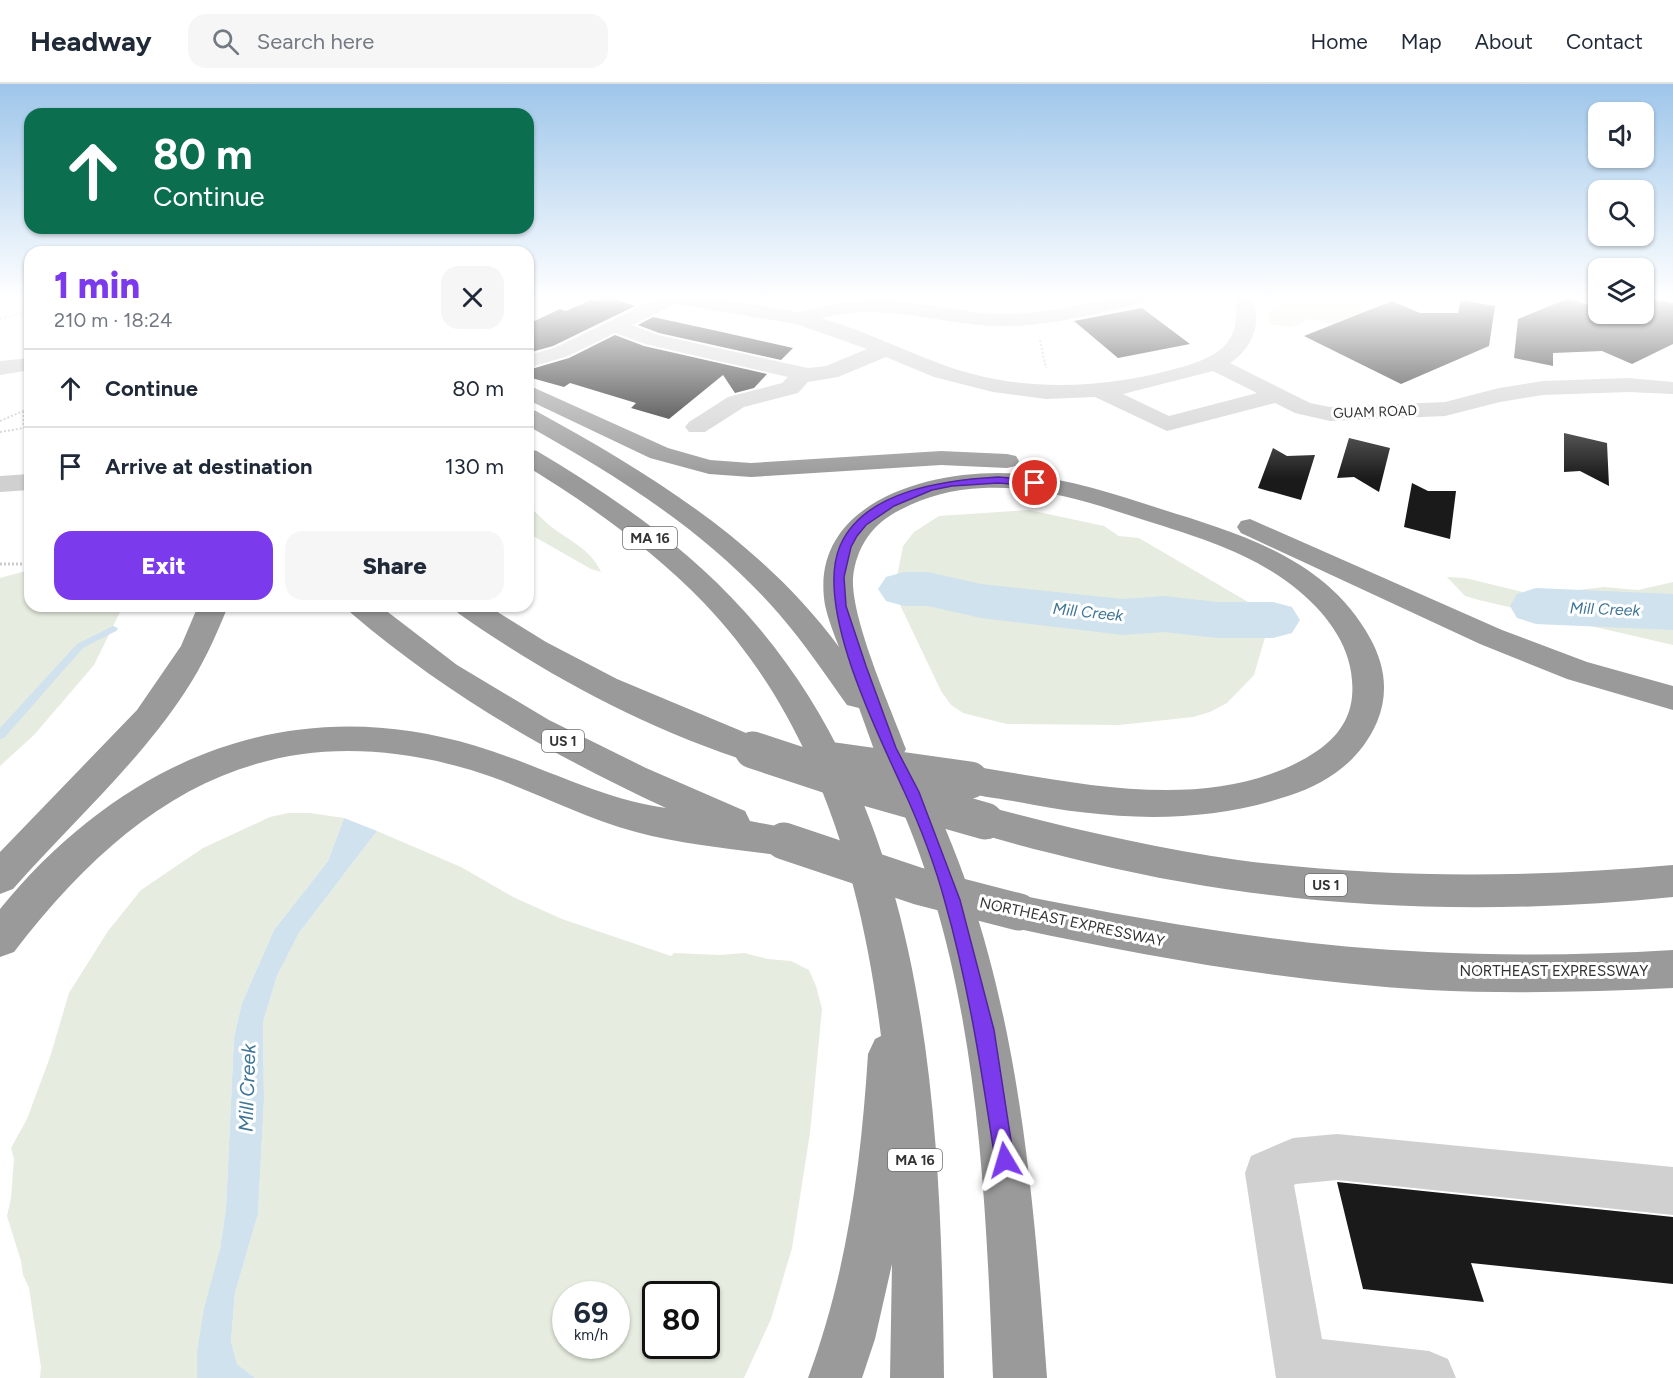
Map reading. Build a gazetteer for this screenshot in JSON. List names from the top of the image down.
{
  "streets": {
    "highway": ["MA 16", "US 1", "NORTHEAST EXPRESSWAY"],
    "street": ["GUAM ROAD"]
  },
  "water": ["Mill Creek"],
  "page": {
    "header": "Headway",
    "search": "Search here",
    "nav": [
      "Home",
      "Map",
      "About",
      "Contact"
    ],
    "turn": ["80 m", "Continue"],
    "heading": ["1 min", "210 m · 18:24"],
    "list": [
      {
        "name": "Continue",
        "value": "80 m"
      },
      {
        "name": "Arrive at destination",
        "value": "130 m"
      }
    ],
    "buttons": ["Exit", "Share"],
    "speed": "69 km/h",
    "limit": "80"
  }
}
